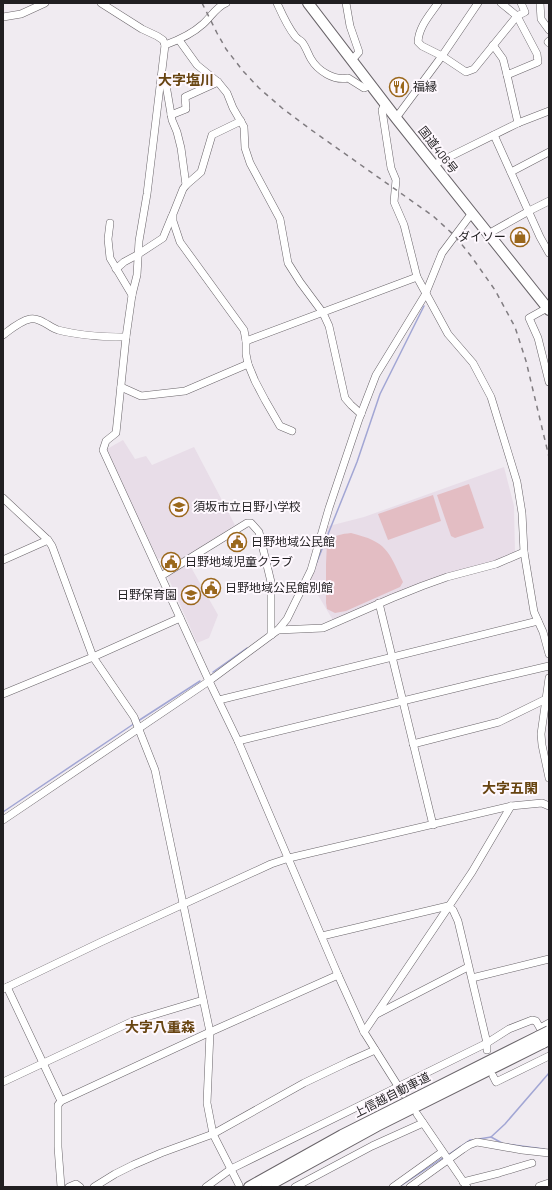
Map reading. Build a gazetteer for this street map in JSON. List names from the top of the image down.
{
  "streets": {
    "highway": ["国道406号", "上信越自動車道"]
  },
  "districts": ["大字塩川", "大字五閑", "大字八重森"],
  "places": {
    "restaurant": ["福縁"],
    "shop": ["ダイソー"],
    "school or university": ["須坂市立日野小学校", "日野保育園"],
    "public building": ["日野地域公民館", "日野地域児童クラブ", "日野地域公民館別館"]
  }
}
